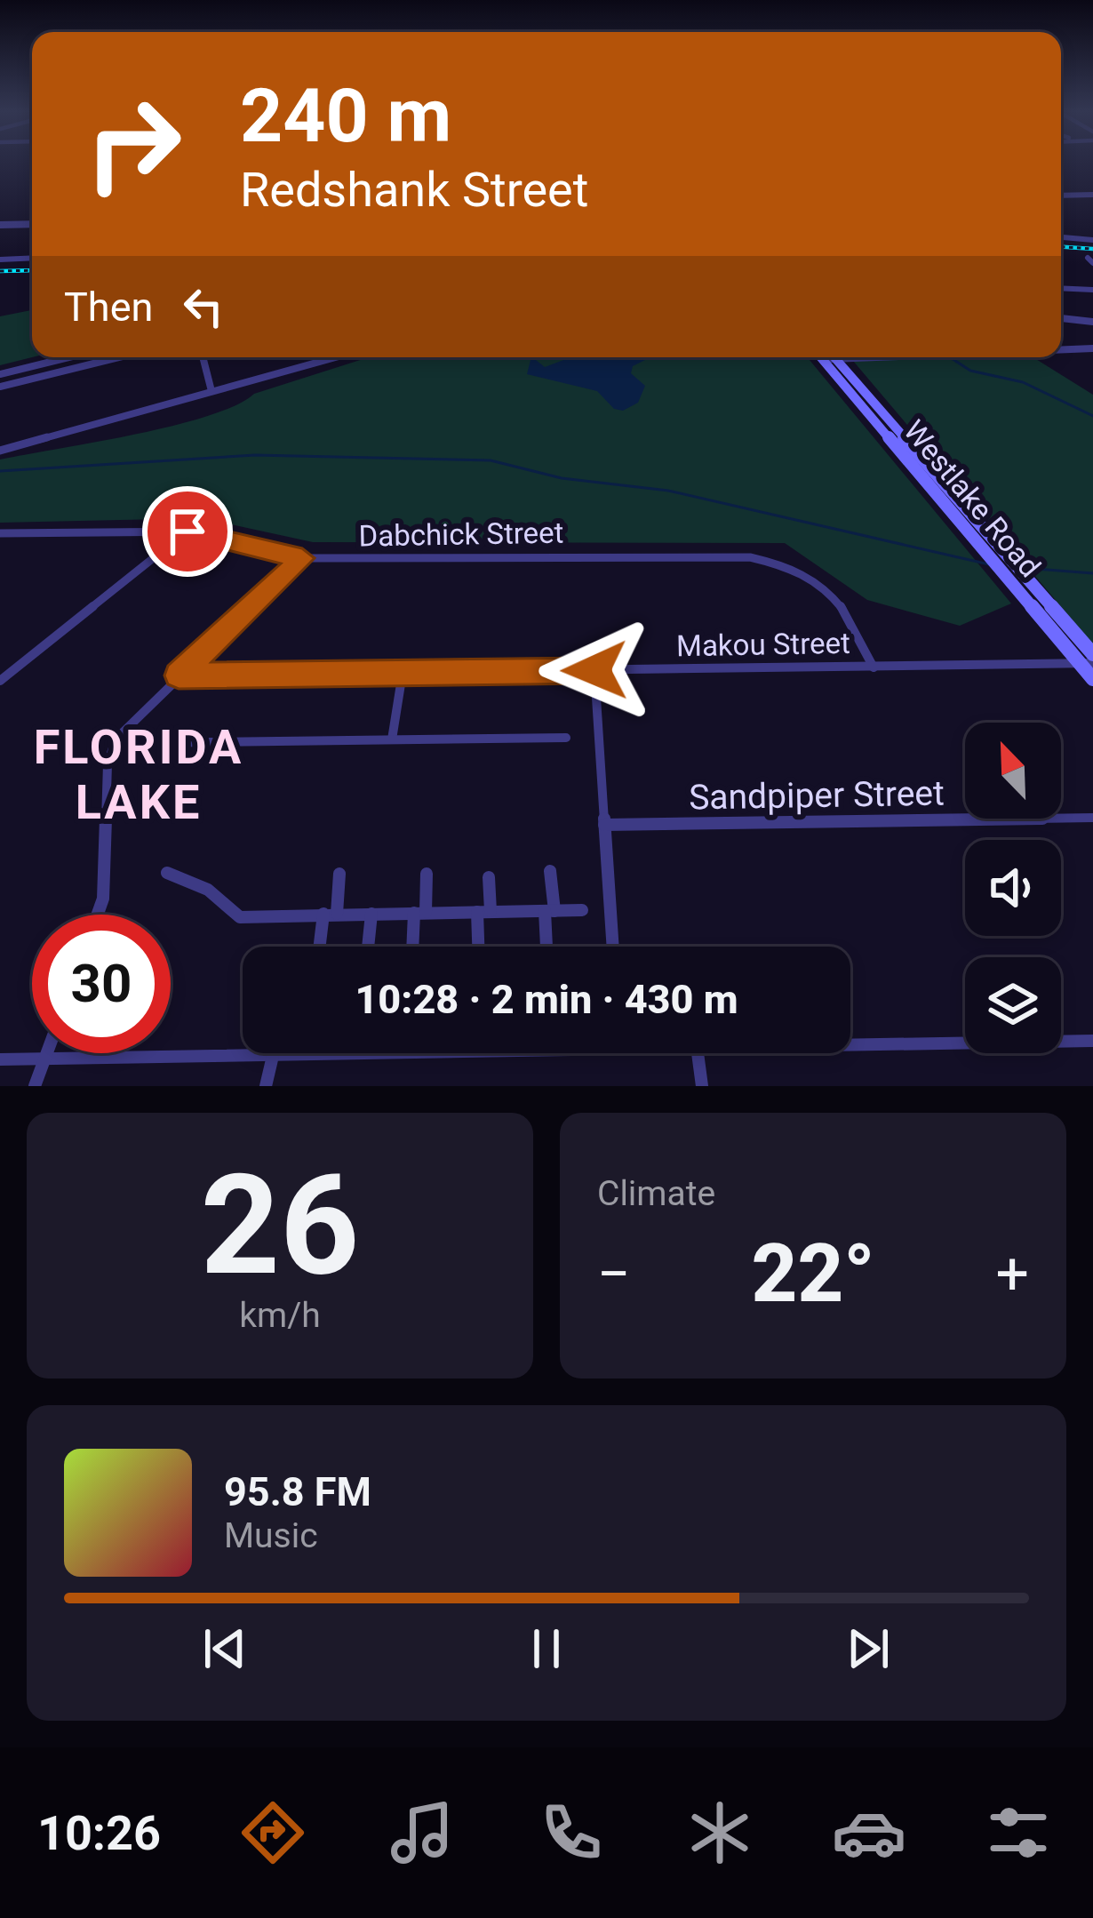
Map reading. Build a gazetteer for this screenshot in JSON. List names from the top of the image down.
{
  "streets": {
    "main road": ["Westlake Road"],
    "street": ["Dabchick Street", "Makou Street", "Sandpiper Street"]
  },
  "crossings": [
    ["Westlake Road", "Makou Street"],
    ["Dabchick Street", "Makou Street"]
  ],
  "districts": ["FLORIDA LAKE"],
  "north": "top left",
  "page": {
    "turn": ["240 m", "Redshank Street"],
    "then": "Then",
    "limit": "30",
    "trip": "10:28 · 2 min · 430 m",
    "tile": [
      ["26", "km/h"],
      "Climate"
    ],
    "heat": ["−", "22°", "+"],
    "song": ["95.8 FM", "Music"],
    "tabs": "10:26"
  }
}
